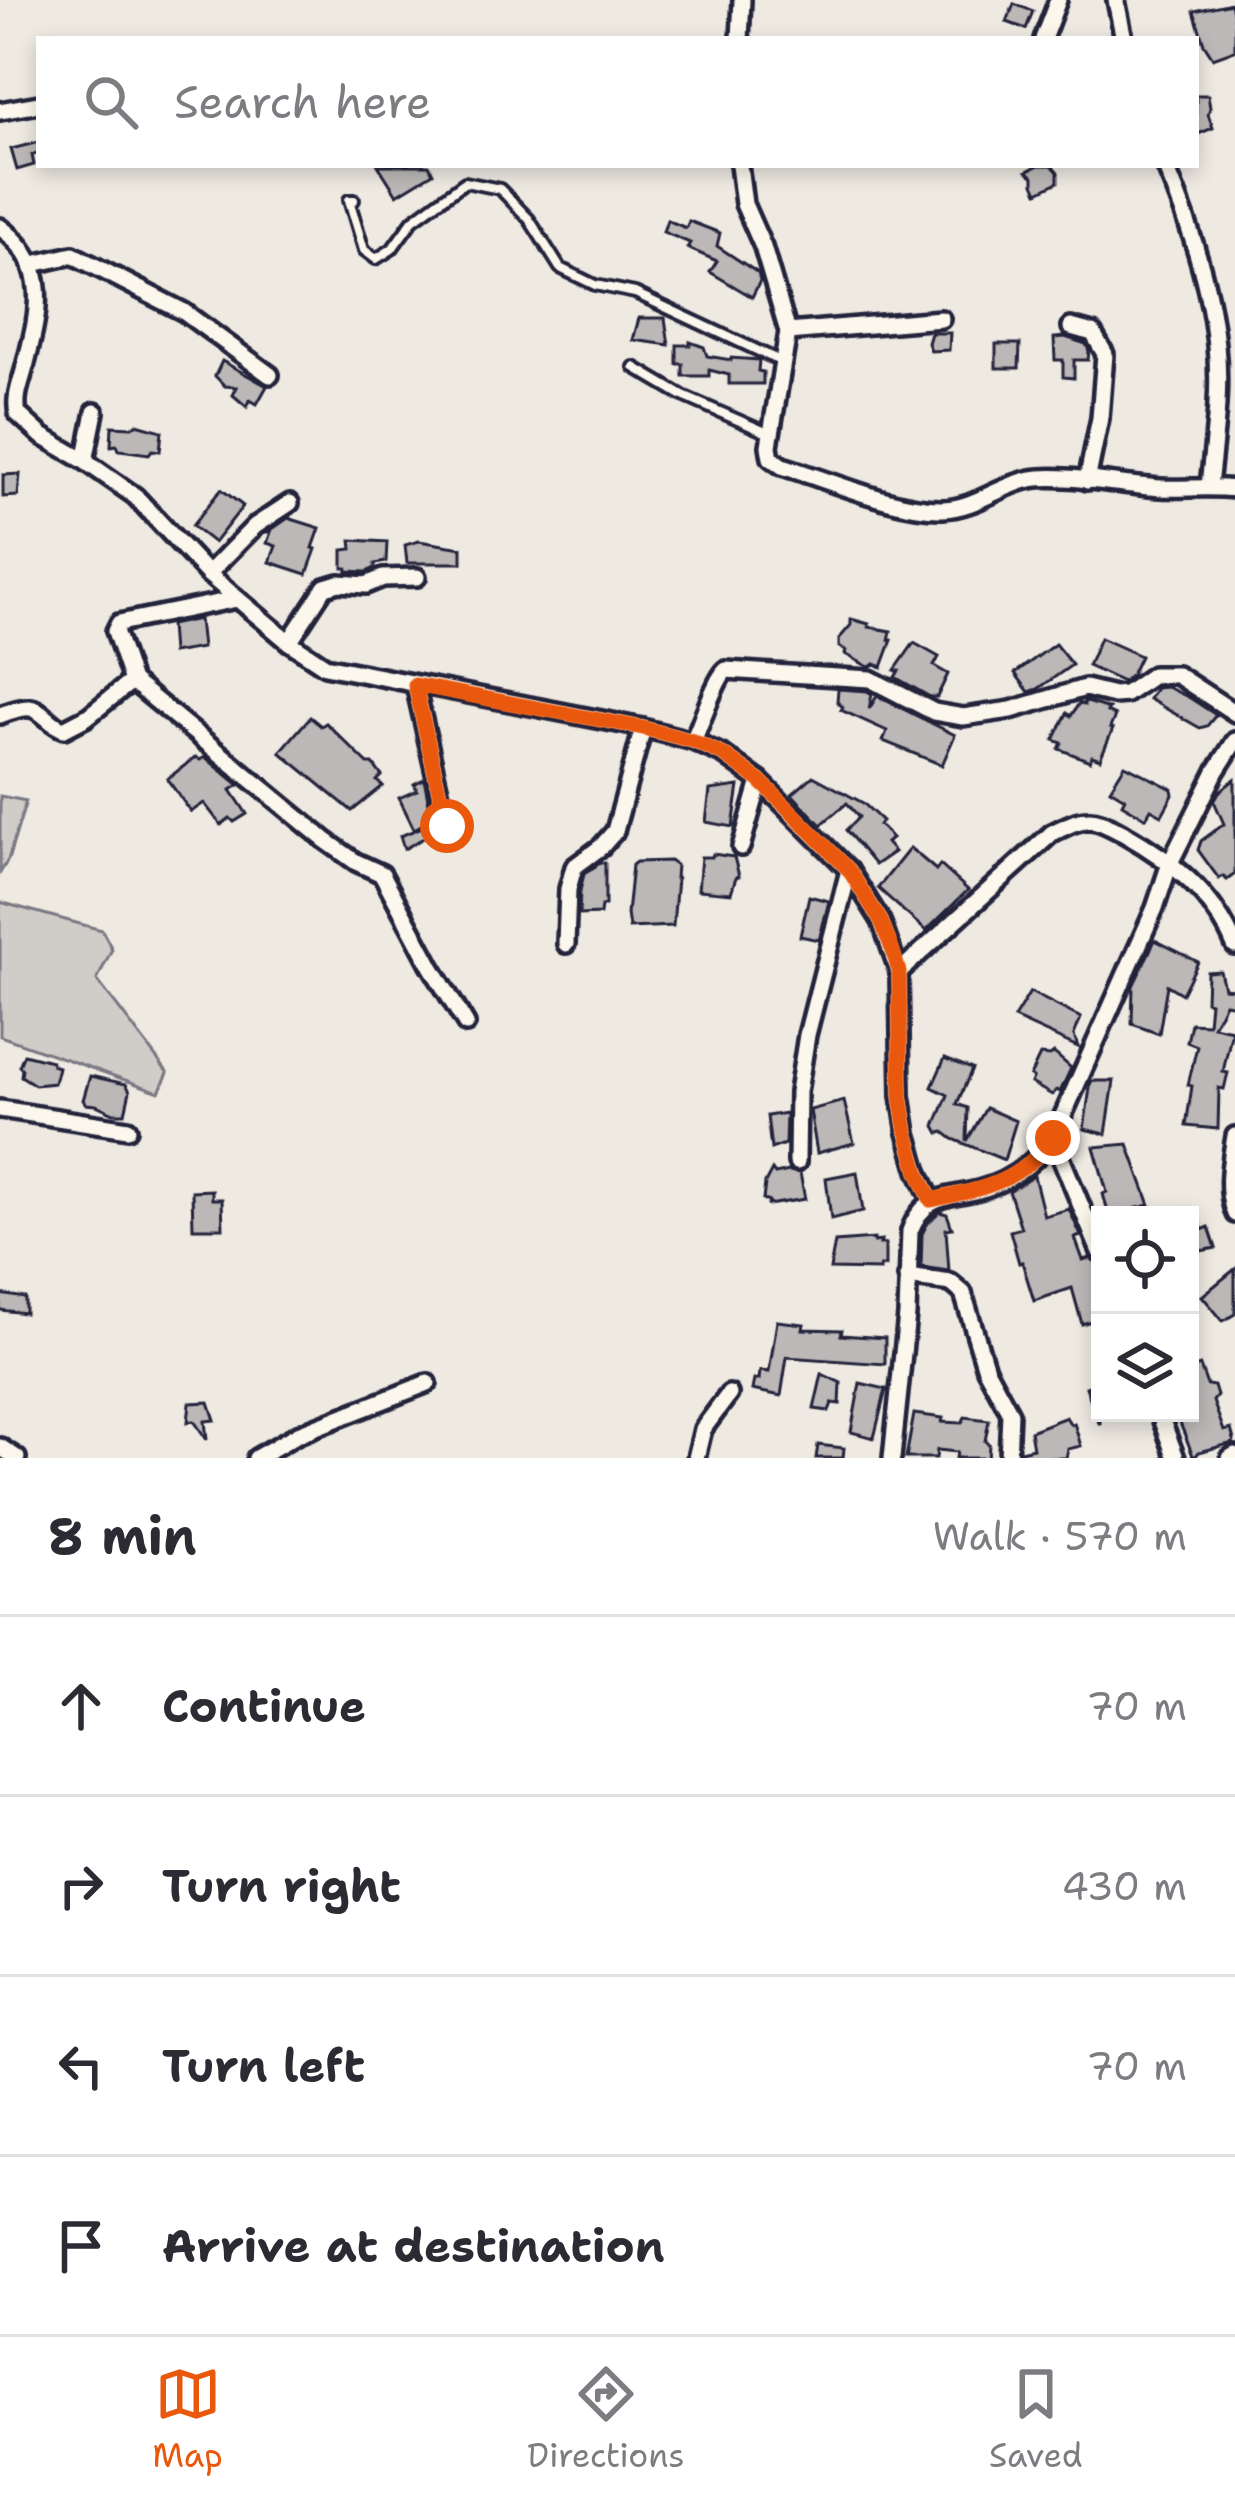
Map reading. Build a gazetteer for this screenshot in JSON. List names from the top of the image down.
{
  "page": {
    "search": "Search here",
    "heading": ["8 min", "Walk · 570 m"],
    "list": [
      ["Continue", "70 m"],
      ["Turn right", "430 m"],
      ["Turn left", "70 m"],
      "Arrive at destination"
    ],
    "nav": ["Map", "Directions", "Saved"]
  }
}
